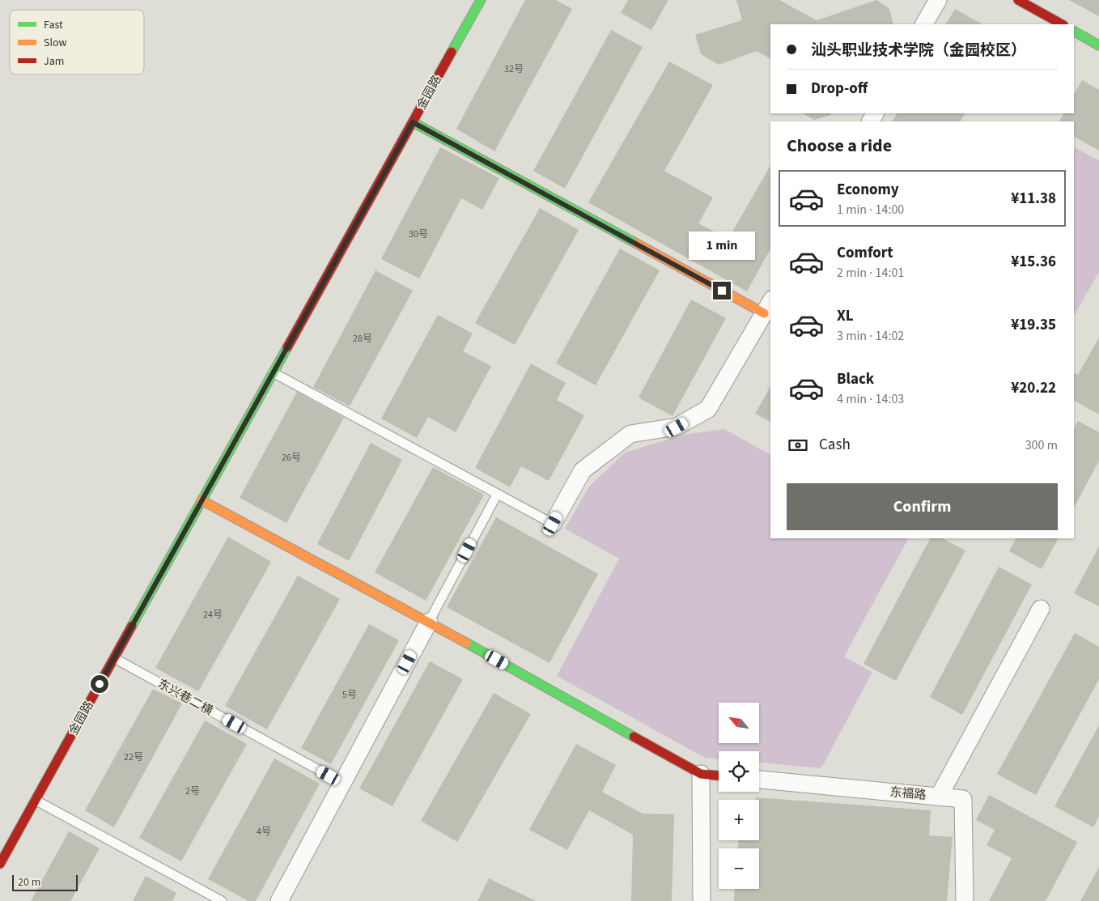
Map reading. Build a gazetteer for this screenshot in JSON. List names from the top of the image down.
{
  "streets": {
    "street": ["金园路", "东福路"],
    "lane": ["东兴巷二横"]
  },
  "crossings": [
    ["金园路", "东兴巷二横"]
  ],
  "house_numbers": [
    "32号",
    "30号",
    "28号",
    "26号",
    "24号",
    "5号",
    "22号",
    "2号",
    "4号"
  ],
  "legend": ["Fast", "Slow", "Jam"],
  "scale_bar": "20 m",
  "north": "top left",
  "page": {
    "banner": ["汕头职业技术学院（金园校区）", "Drop-off"],
    "heading": "Choose a ride",
    "list": [
      {
        "name": "Economy",
        "note": "1 min · 14:00",
        "value": "¥11.38"
      },
      {
        "name": "Comfort",
        "note": "2 min · 14:01",
        "value": "¥15.36"
      },
      {
        "name": "XL",
        "note": "3 min · 14:02",
        "value": "¥19.35"
      },
      {
        "name": "Black",
        "note": "4 min · 14:03",
        "value": "¥20.22"
      }
    ],
    "bubble": "1 min",
    "pay": ["Cash", "300 m"],
    "buttons": "Confirm",
    "map_buttons": ["+", "−"],
    "scale": "20 m"
  }
}
